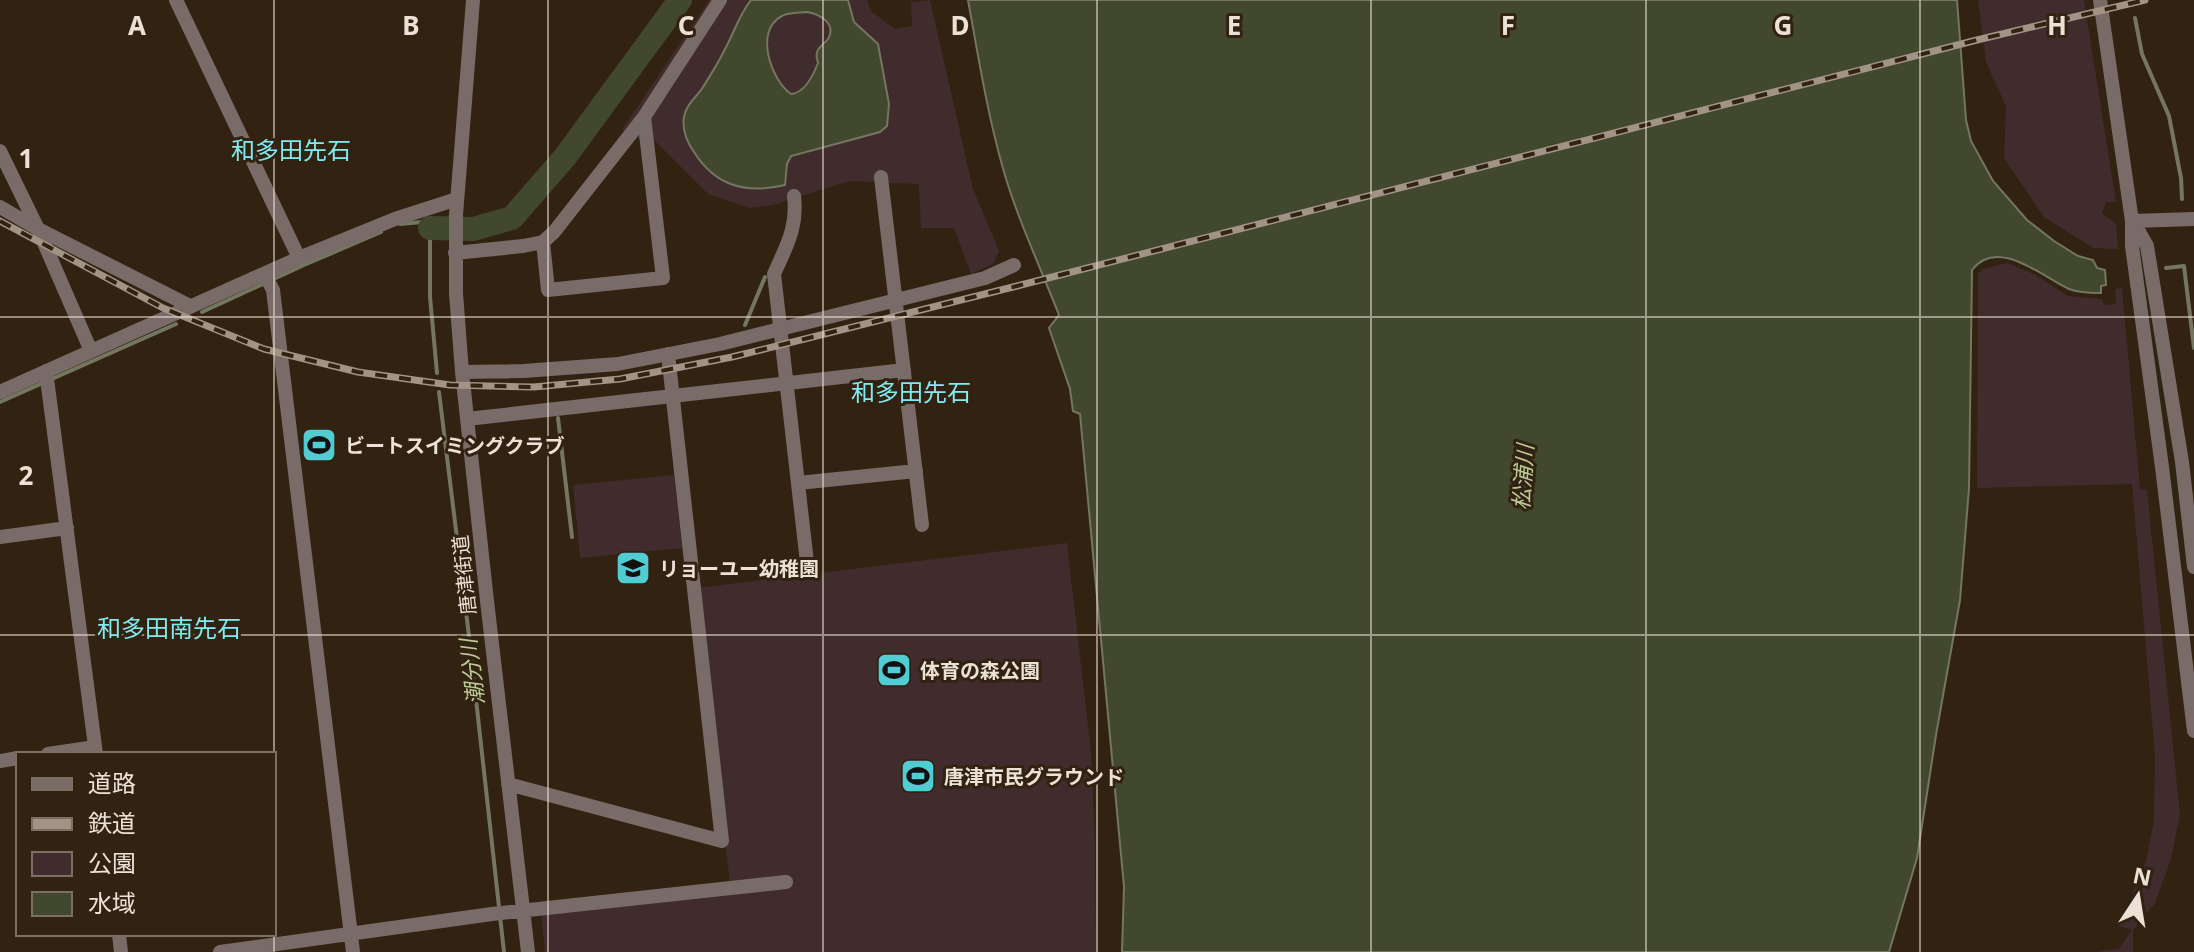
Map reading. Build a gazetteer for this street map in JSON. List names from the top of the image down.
{
  "streets": {
    "street": ["唐津街道"]
  },
  "districts": ["和多田先石", "和多田先石", "和多田南先石"],
  "water": ["松浦川", "潮分川"],
  "places": {
    "sports": ["ビートスイミングクラブ", "体育の森公園", "唐津市民グラウンド"],
    "school or university": ["リョーユー幼稚園"]
  },
  "legend": [
    "道路",
    "鉄道",
    "公園",
    "水域"
  ],
  "north": "top",
  "grid": {
    "columns": [
      "A",
      "B",
      "C",
      "D",
      "E",
      "F",
      "G",
      "H"
    ],
    "rows": ["1", "2"]
  }
}
